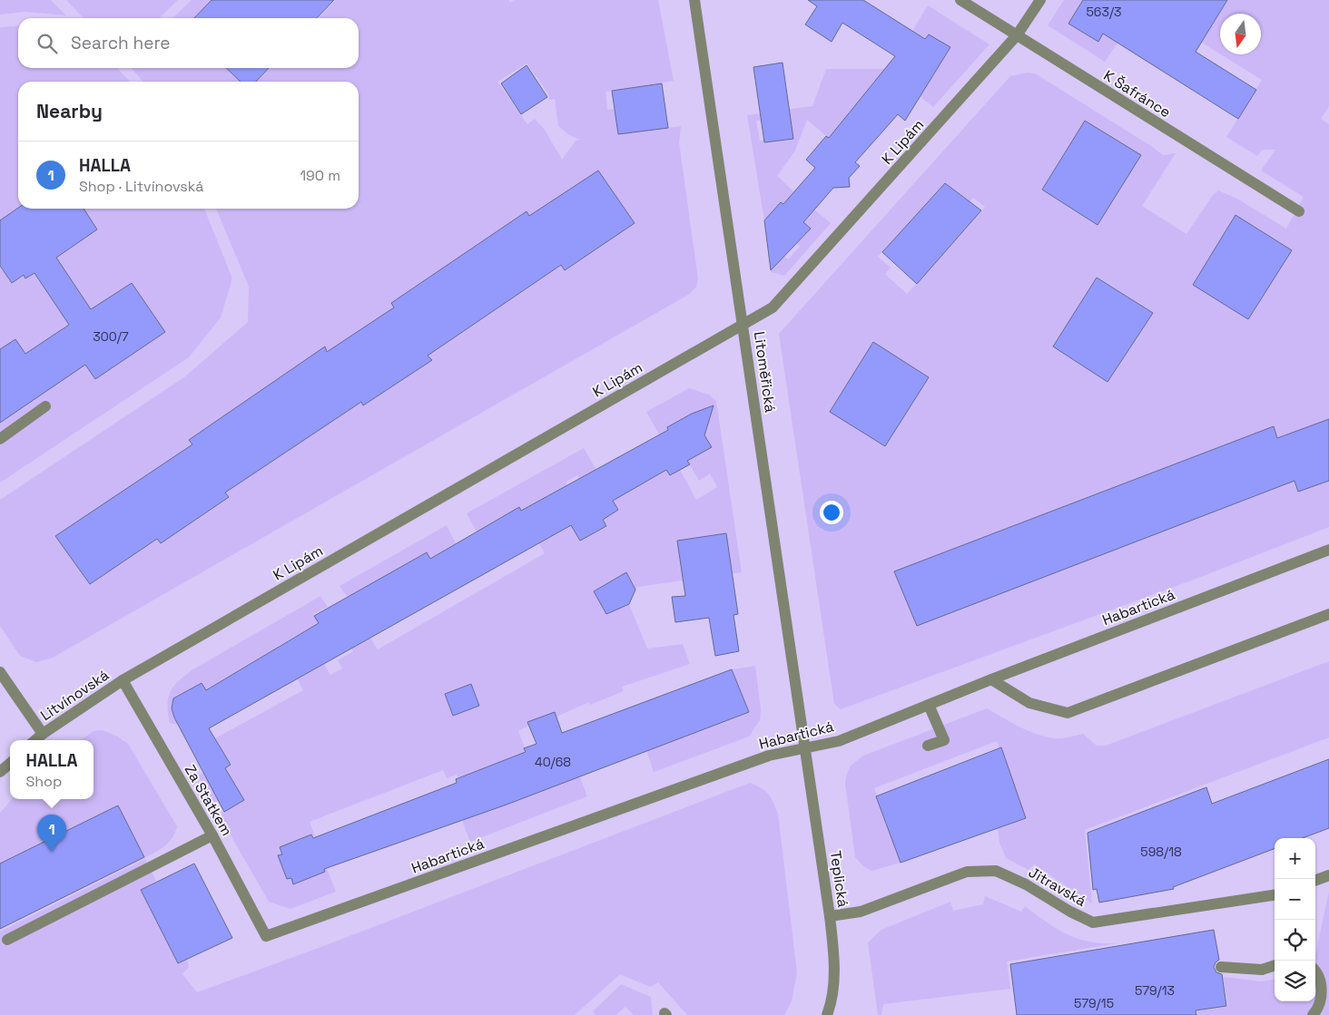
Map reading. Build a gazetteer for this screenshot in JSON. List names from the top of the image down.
{
  "streets": {
    "street": [
      "K Šafránce",
      "K Lipám",
      "Litoměřická",
      "Habartická",
      "Litvínovská",
      "Za Statkem",
      "Teplická",
      "Jitravská"
    ]
  },
  "crossings": [
    ["K Šafránce", "K Lipám"],
    ["K Lipám", "Litoměřická"],
    ["K Lipám", "Litvínovská"],
    ["K Lipám", "Za Statkem"],
    ["Litoměřická", "Habartická"],
    ["Litoměřická", "Teplická"],
    ["Habartická", "Za Statkem"],
    ["Habartická", "Teplická"],
    ["Litvínovská", "Za Statkem"],
    ["Teplická", "Jitravská"]
  ],
  "house_numbers": [
    "563/3",
    "300/7",
    "40/68",
    "598/18",
    "579/13",
    "579/15"
  ],
  "north": "bottom",
  "page": {
    "search": "Search here",
    "heading": "Nearby",
    "list": [
      {
        "mark": "1",
        "name": "HALLA",
        "note": "Shop · Litvínovská",
        "value": "190 m"
      }
    ],
    "popup": ["HALLA", "Shop"],
    "pins": "1",
    "map_buttons": ["+", "−"]
  }
}
